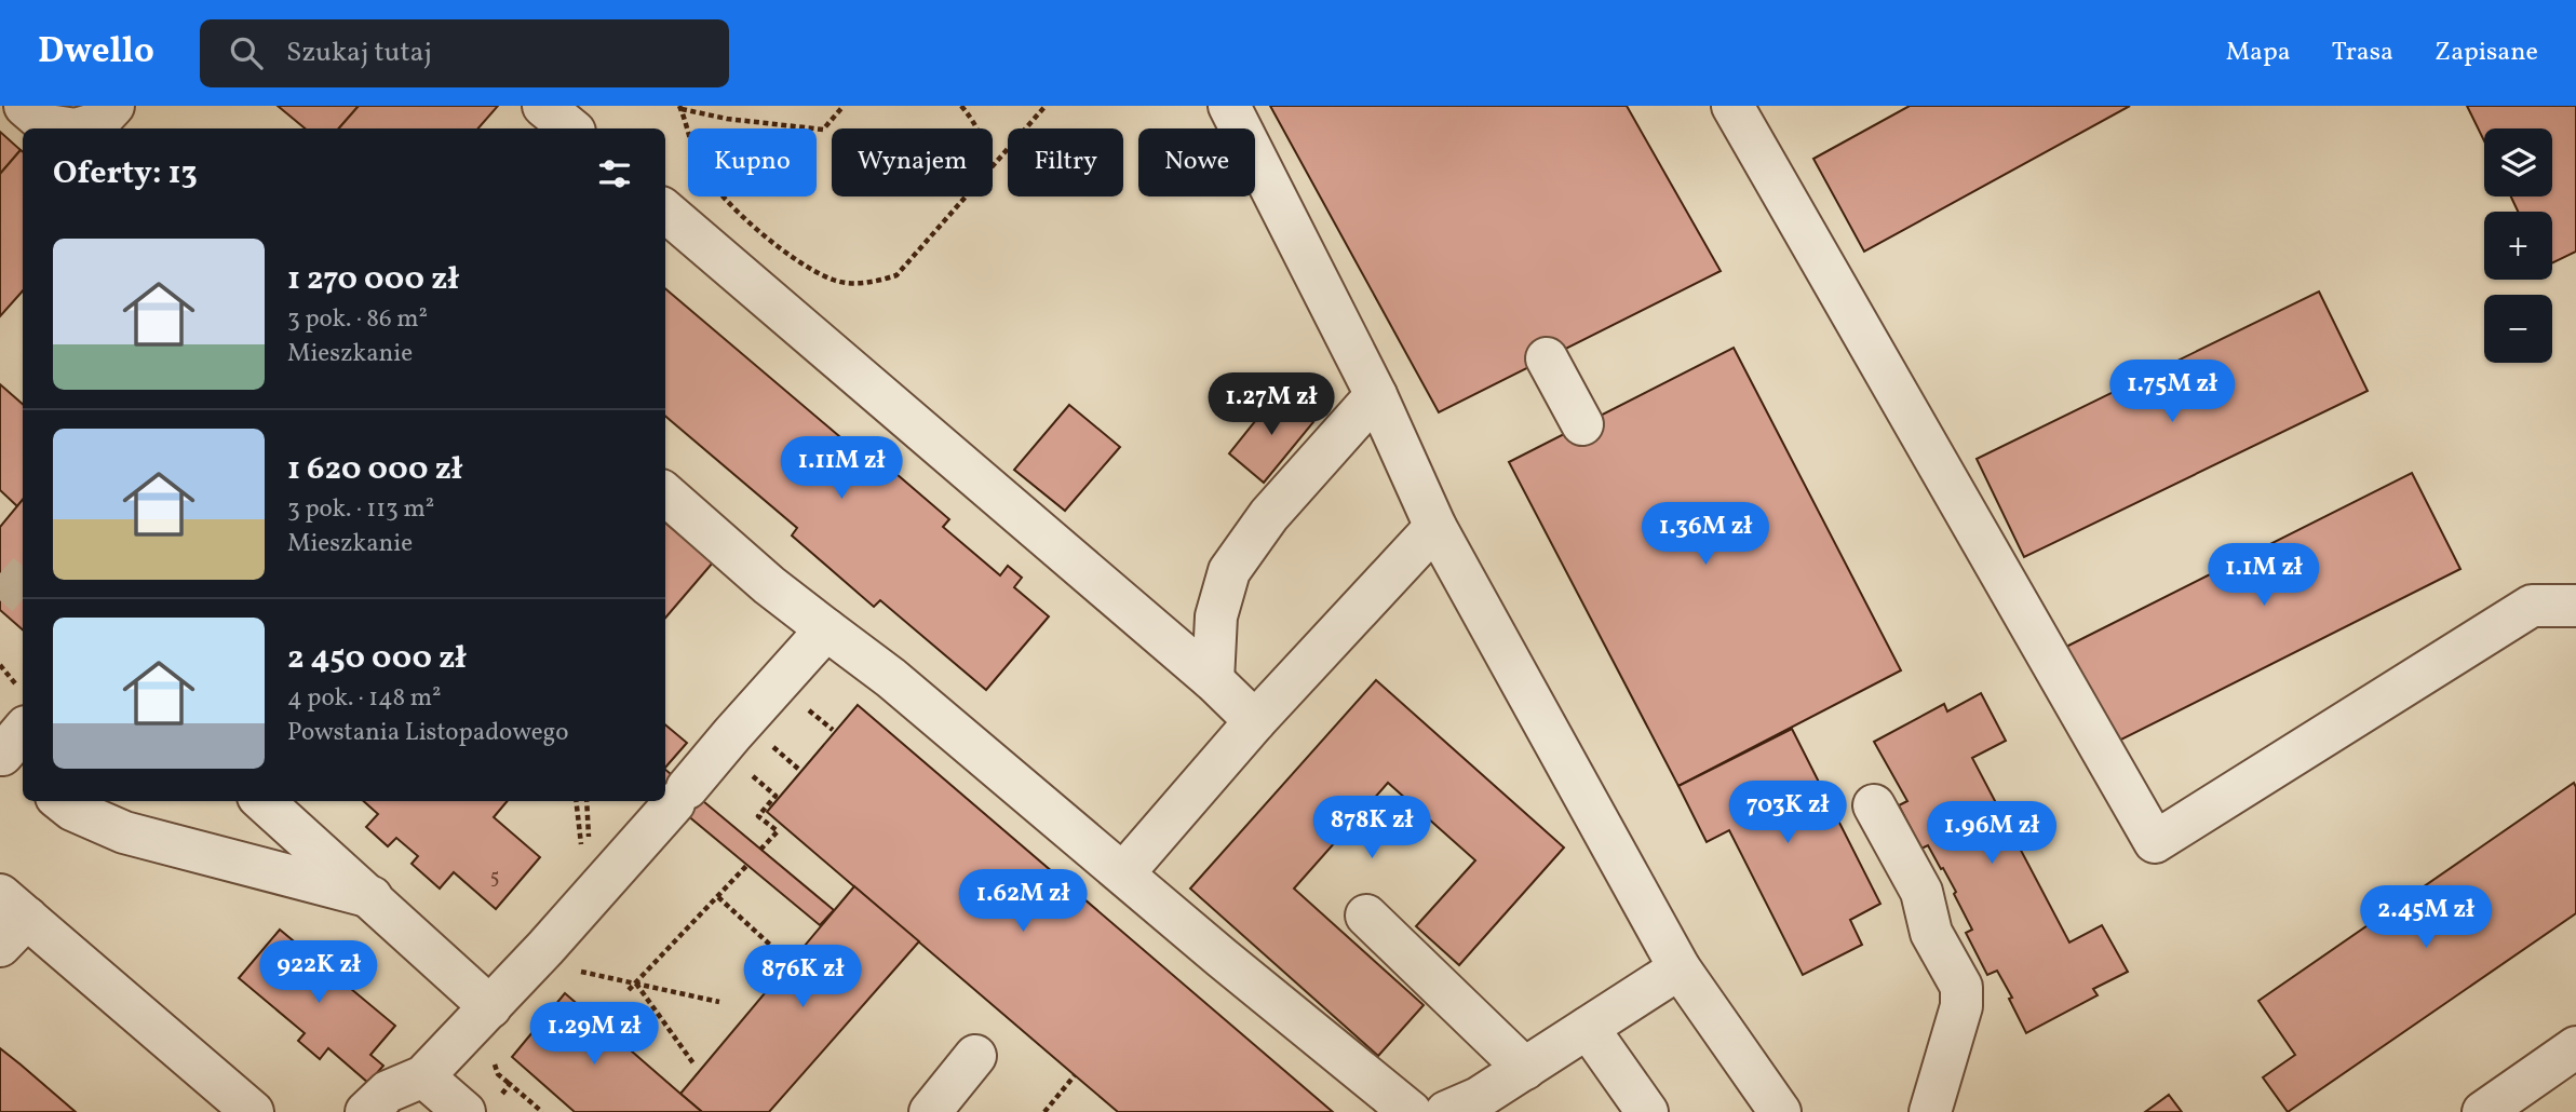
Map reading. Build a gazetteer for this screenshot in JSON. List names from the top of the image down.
{
  "house_numbers": ["5"],
  "page": {
    "header": "Dwello",
    "search": "Szukaj tutaj",
    "nav": ["Mapa", "Trasa", "Zapisane"],
    "map_buttons": ["+", "−"],
    "chip": [
      "Kupno",
      "Wynajem",
      "Filtry",
      "Nowe"
    ],
    "heading": "Oferty: 13",
    "list": [
      {
        "name": "1 270 000 zł",
        "note": "3 pok. · 86 m² · Mieszkanie"
      },
      {
        "name": "1 620 000 zł",
        "note": "3 pok. · 113 m² · Mieszkanie"
      },
      {
        "name": "2 450 000 zł",
        "note": "4 pok. · 148 m² · Powstania Listopadowego"
      }
    ],
    "price": [
      "1.75M zł",
      "1.27M zł",
      "1.11M zł",
      "1.36M zł",
      "1.1M zł",
      "703K zł",
      "878K zł",
      "1.96M zł",
      "1.62M zł",
      "2.45M zł",
      "922K zł",
      "876K zł",
      "1.29M zł"
    ]
  }
}
